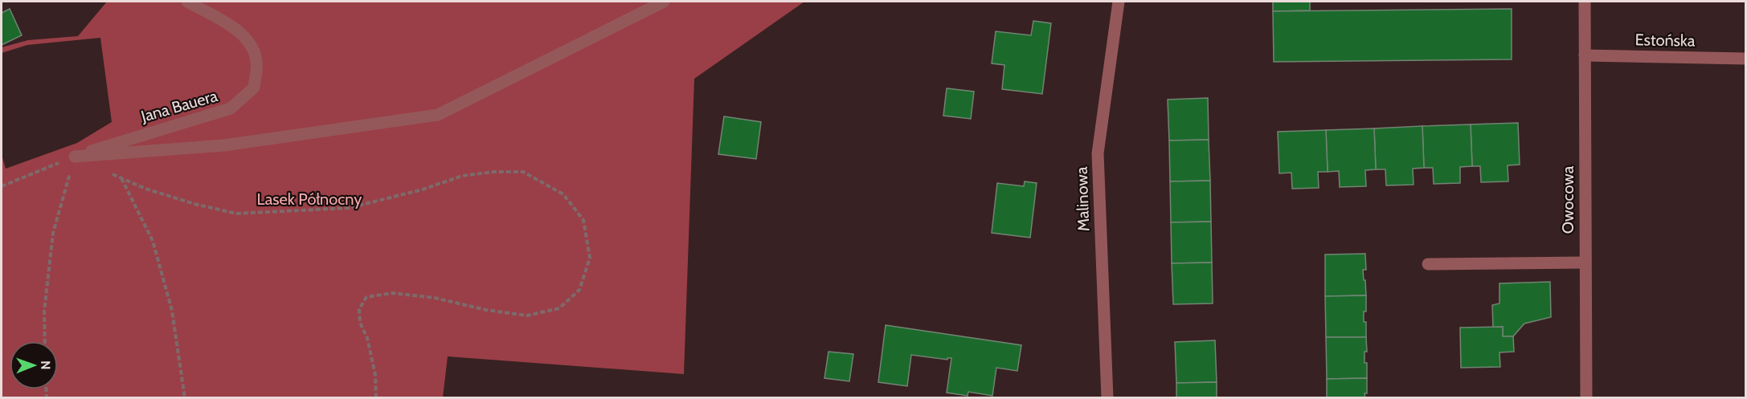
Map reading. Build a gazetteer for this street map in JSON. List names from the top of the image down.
{
  "streets": {
    "street": [
      "Estońska",
      "Jana Bauera",
      "Malinowa",
      "Owocowa"
    ]
  },
  "crossings": [
    ["Estońska", "Owocowa"]
  ],
  "parks": ["Lasek Północny"],
  "north": "right"
}
